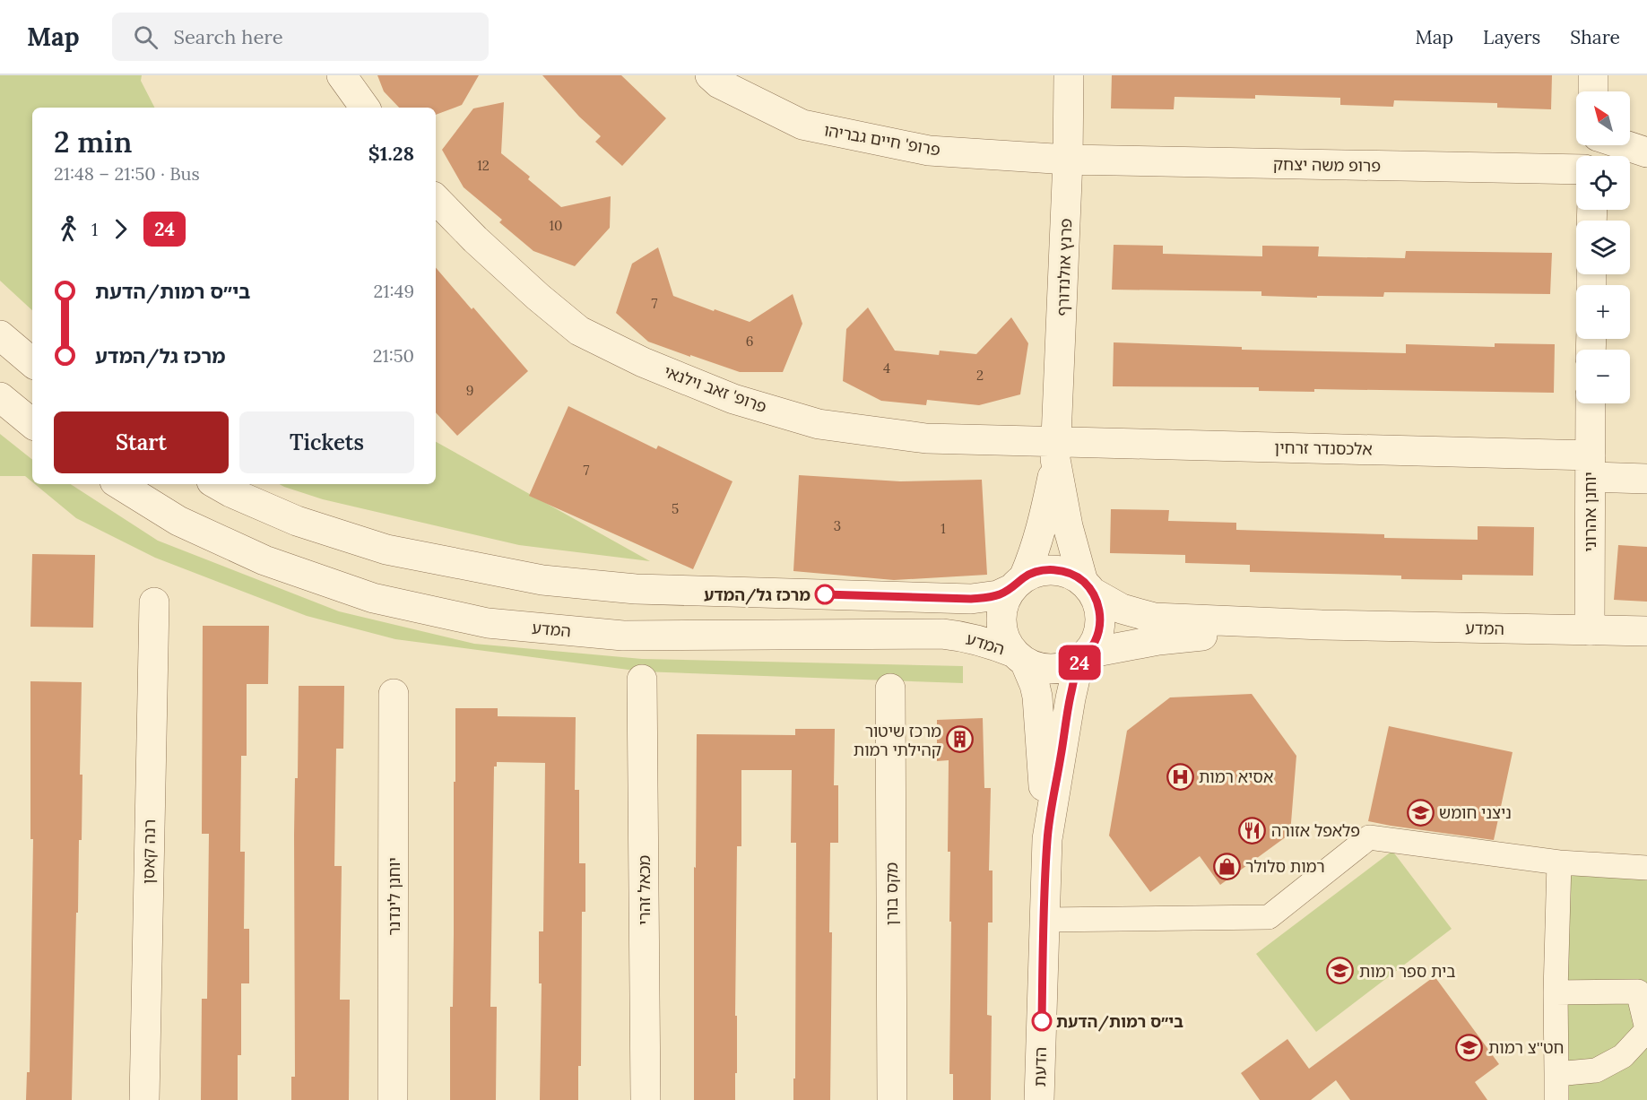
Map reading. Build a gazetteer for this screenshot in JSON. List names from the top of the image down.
{
  "streets": {
    "street": [
      "פרופ' חיים גבריהו",
      "פרופ משה יצחק",
      "פרנץ אולנדורף",
      "פרופ' זאב וילנאי",
      "אלכסנדר זרחין",
      "יוחנן אהרוני",
      "המדע",
      "רנה קאסן",
      "מכאל זהרי",
      "מקס בורן",
      "יוחנן לינדנר",
      "הדעת"
    ]
  },
  "crossings": [
    ["פרופ' חיים גבריהו", "פרופ משה יצחק"],
    ["פרופ' חיים גבריהו", "פרנץ אולנדורף"],
    ["פרופ משה יצחק", "פרנץ אולנדורף"],
    ["פרנץ אולנדורף", "פרופ' זאב וילנאי"],
    ["פרנץ אולנדורף", "אלכסנדר זרחין"],
    ["פרנץ אולנדורף", "המדע"],
    ["פרנץ אולנדורף", "הדעת"],
    ["פרופ' זאב וילנאי", "אלכסנדר זרחין"],
    ["אלכסנדר זרחין", "יוחנן אהרוני"],
    ["יוחנן אהרוני", "המדע"],
    ["המדע", "הדעת"]
  ],
  "places": {
    "other": ["מרכז גל/המדע", "בי״ס רמות/הדעת"],
    "building": ["מרכז שיטור קהילתי רמות"],
    "hospital": ["אסיא רמות"],
    "school or university": ["ניצני חומש", "בית ספר רמות", "חט''צ רמות"],
    "restaurant": ["פלאפל אזורה"],
    "shop": ["רמות סלולר"]
  },
  "lines": ["bus line 24"],
  "house_numbers": [
    "12",
    "10",
    "7",
    "6",
    "4",
    "2",
    "9",
    "7",
    "5",
    "3",
    "1"
  ],
  "north": "top left",
  "page": {
    "header": "Map",
    "search": "Search here",
    "nav": ["Map", "Layers", "Share"],
    "on_map": "24",
    "map_buttons": ["+", "−"],
    "heading": ["2 min", "21:48 – 21:50 · Bus", "$1.28"],
    "legs": ["1", "24"],
    "list": [
      {
        "name": "בי״ס רמות/הדעת",
        "value": "21:49"
      },
      {
        "name": "מרכז גל/המדע",
        "value": "21:50"
      }
    ],
    "buttons": ["Start", "Tickets"]
  }
}
